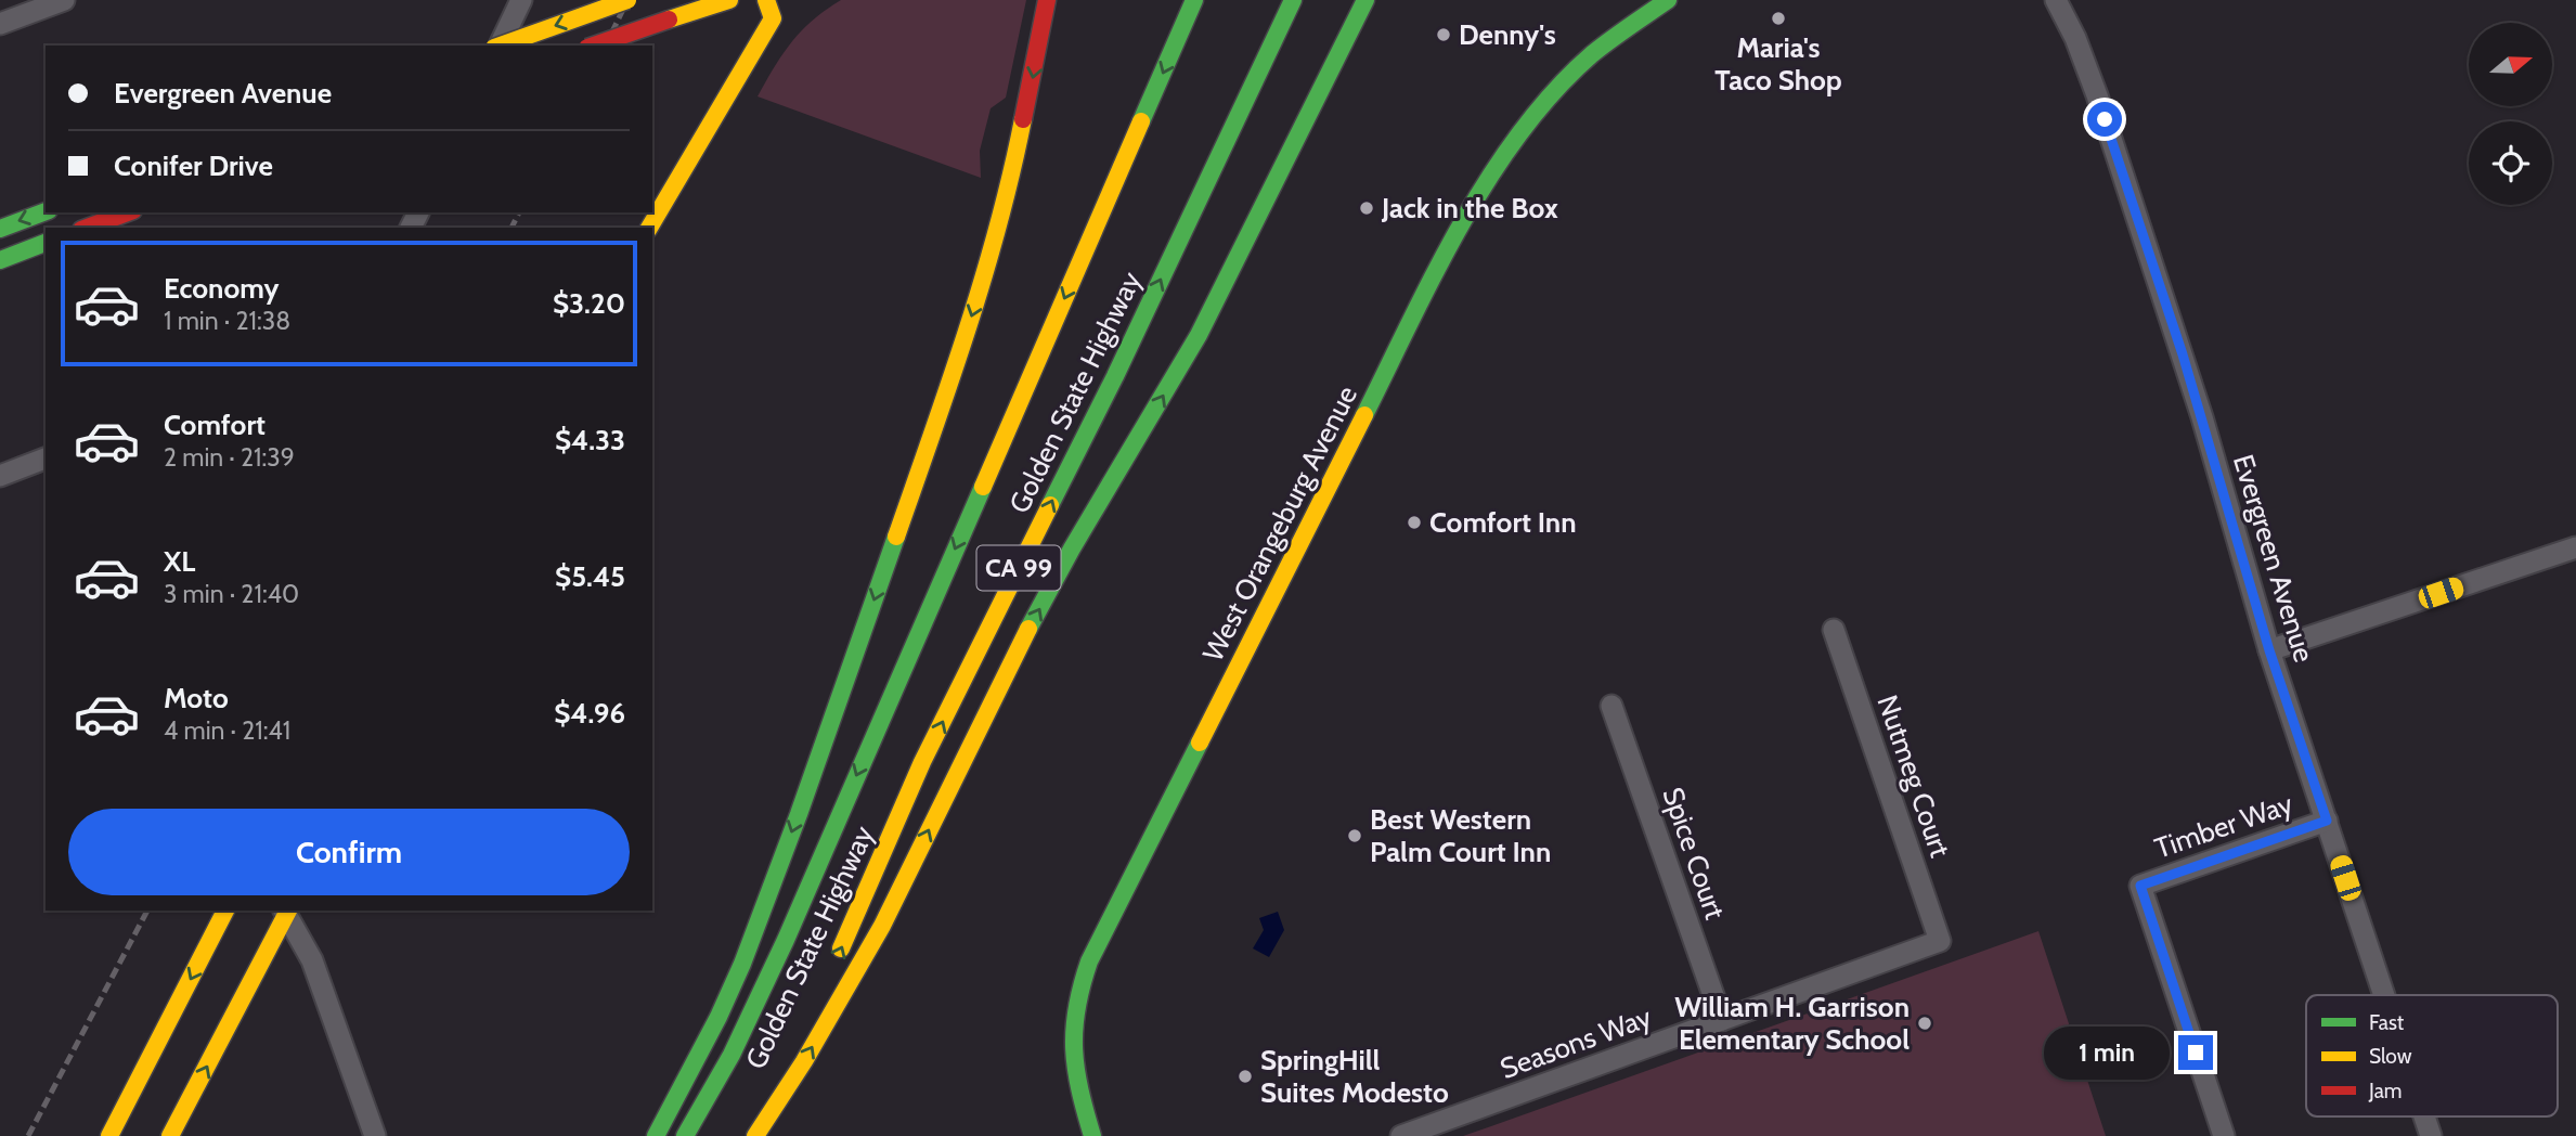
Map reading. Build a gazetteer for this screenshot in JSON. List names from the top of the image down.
{
  "streets": {
    "main road": ["Golden State Highway", "West Orangeburg Avenue", "CA 99"],
    "street": [
      "Evergreen Avenue",
      "Nutmeg Court",
      "Timber Way",
      "Spice Court",
      "Seasons Way"
    ]
  },
  "crossings": [
    ["Evergreen Avenue", "Timber Way"],
    ["Nutmeg Court", "Seasons Way"],
    ["Spice Court", "Seasons Way"]
  ],
  "places": [
    "Maria's Taco Shop",
    "Denny's",
    "Jack in the Box",
    "Comfort Inn",
    "Best Western Palm Court Inn",
    "William H. Garrison Elementary School",
    "SpringHill Suites Modesto"
  ],
  "legend": ["Fast", "Slow", "Jam"],
  "north": "right",
  "page": {
    "banner": ["Evergreen Avenue", "Conifer Drive"],
    "list": [
      {
        "name": "Economy",
        "note": "1 min · 21:38",
        "value": "$3.20"
      },
      {
        "name": "Comfort",
        "note": "2 min · 21:39",
        "value": "$4.33"
      },
      {
        "name": "XL",
        "note": "3 min · 21:40",
        "value": "$5.45"
      },
      {
        "name": "Moto",
        "note": "4 min · 21:41",
        "value": "$4.96"
      }
    ],
    "buttons": "Confirm",
    "bubble": "1 min"
  }
}
